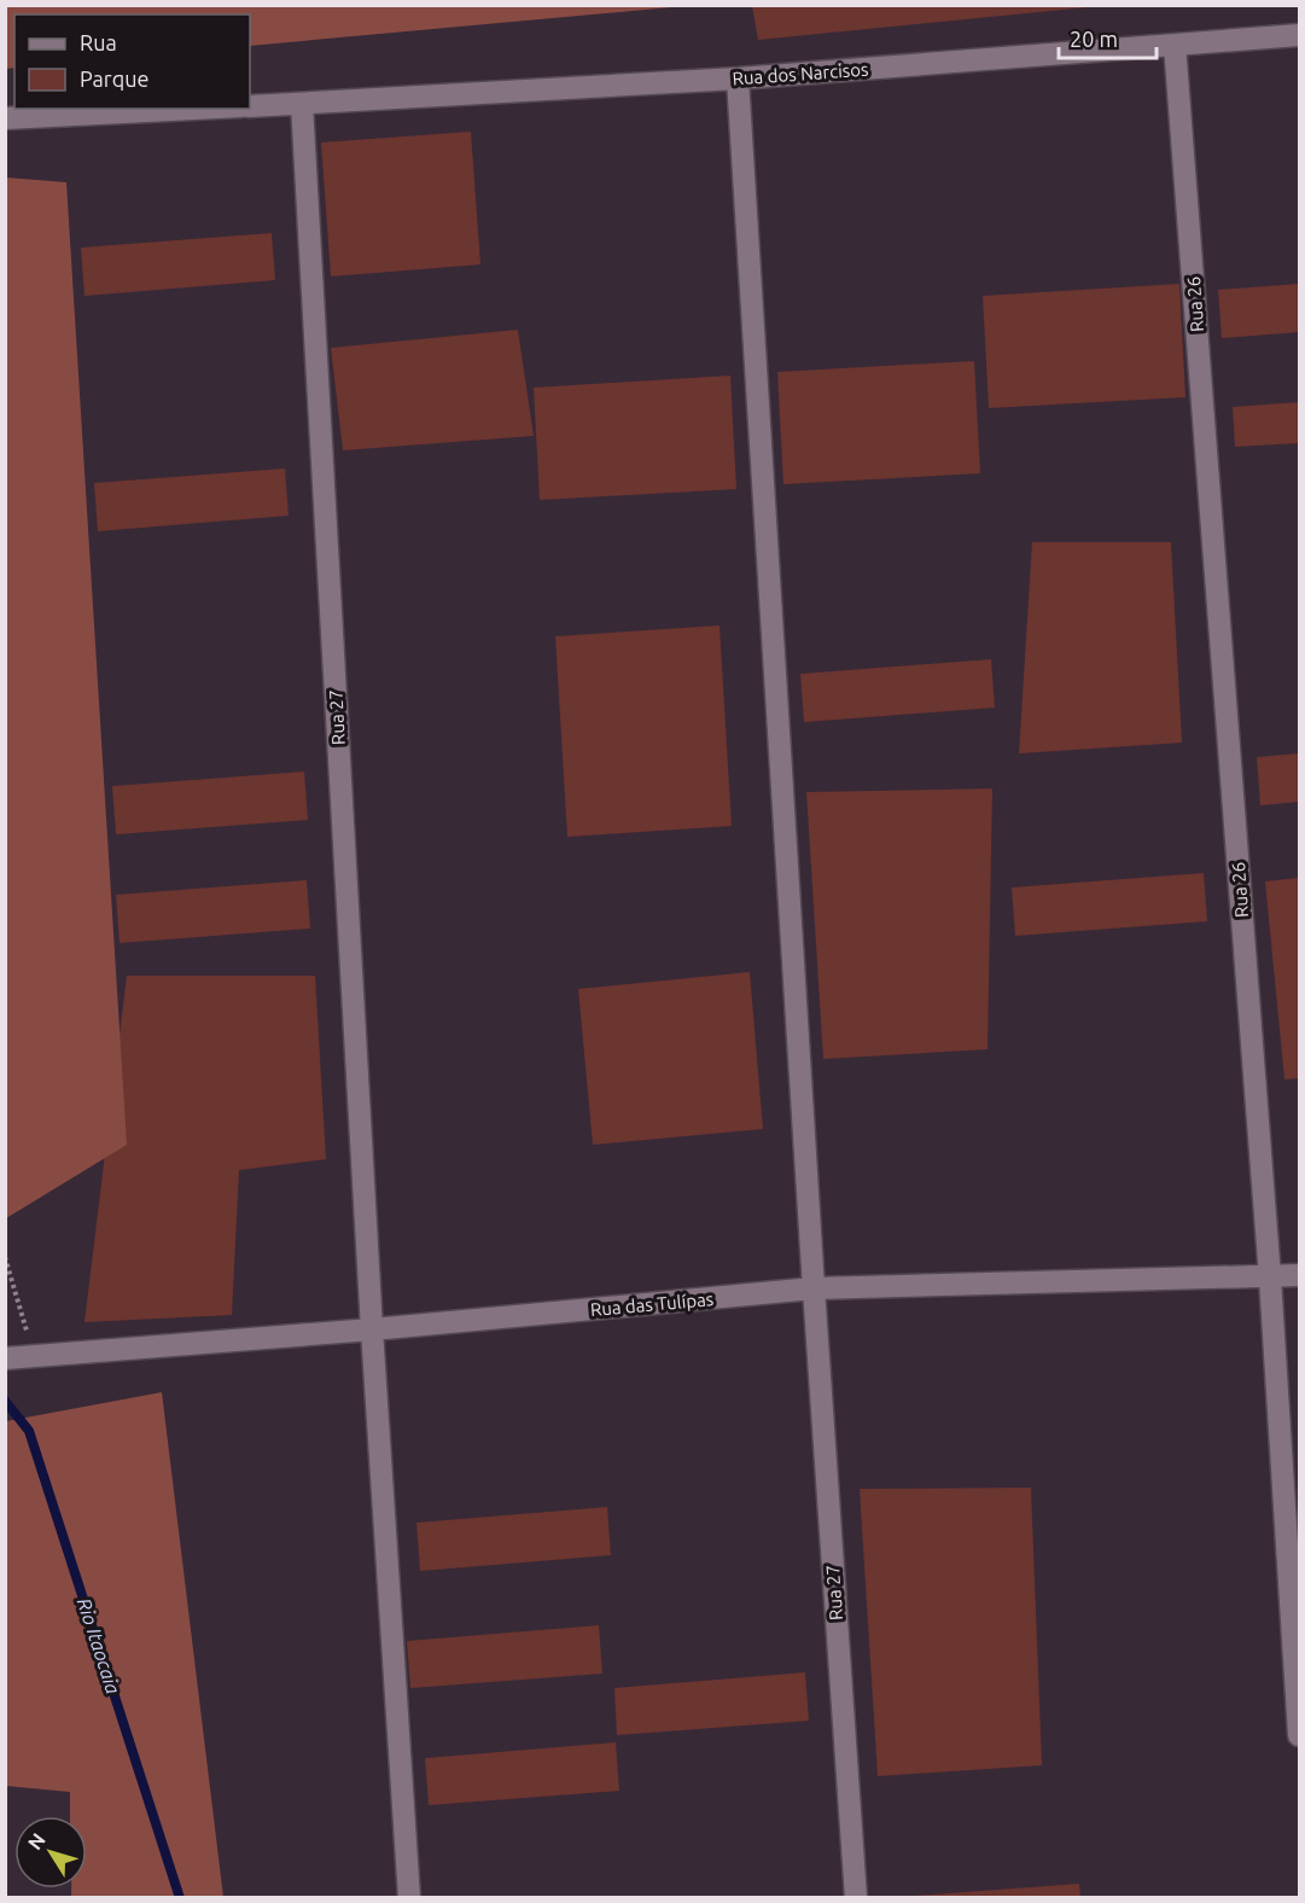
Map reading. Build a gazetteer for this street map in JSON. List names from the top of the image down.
{
  "streets": {
    "street": [
      "Rua dos Narcisos",
      "Rua 26",
      "Rua 27",
      "Rua das Tulípas"
    ]
  },
  "crossings": [
    ["Rua dos Narcisos", "Rua 26"],
    ["Rua dos Narcisos", "Rua 27"],
    ["Rua 26", "Rua das Tulípas"],
    ["Rua 27", "Rua das Tulípas"]
  ],
  "water": ["Rio Itaocaia"],
  "legend": ["Rua", "Parque"],
  "scale_bar": "20 m",
  "north": "top left"
}
